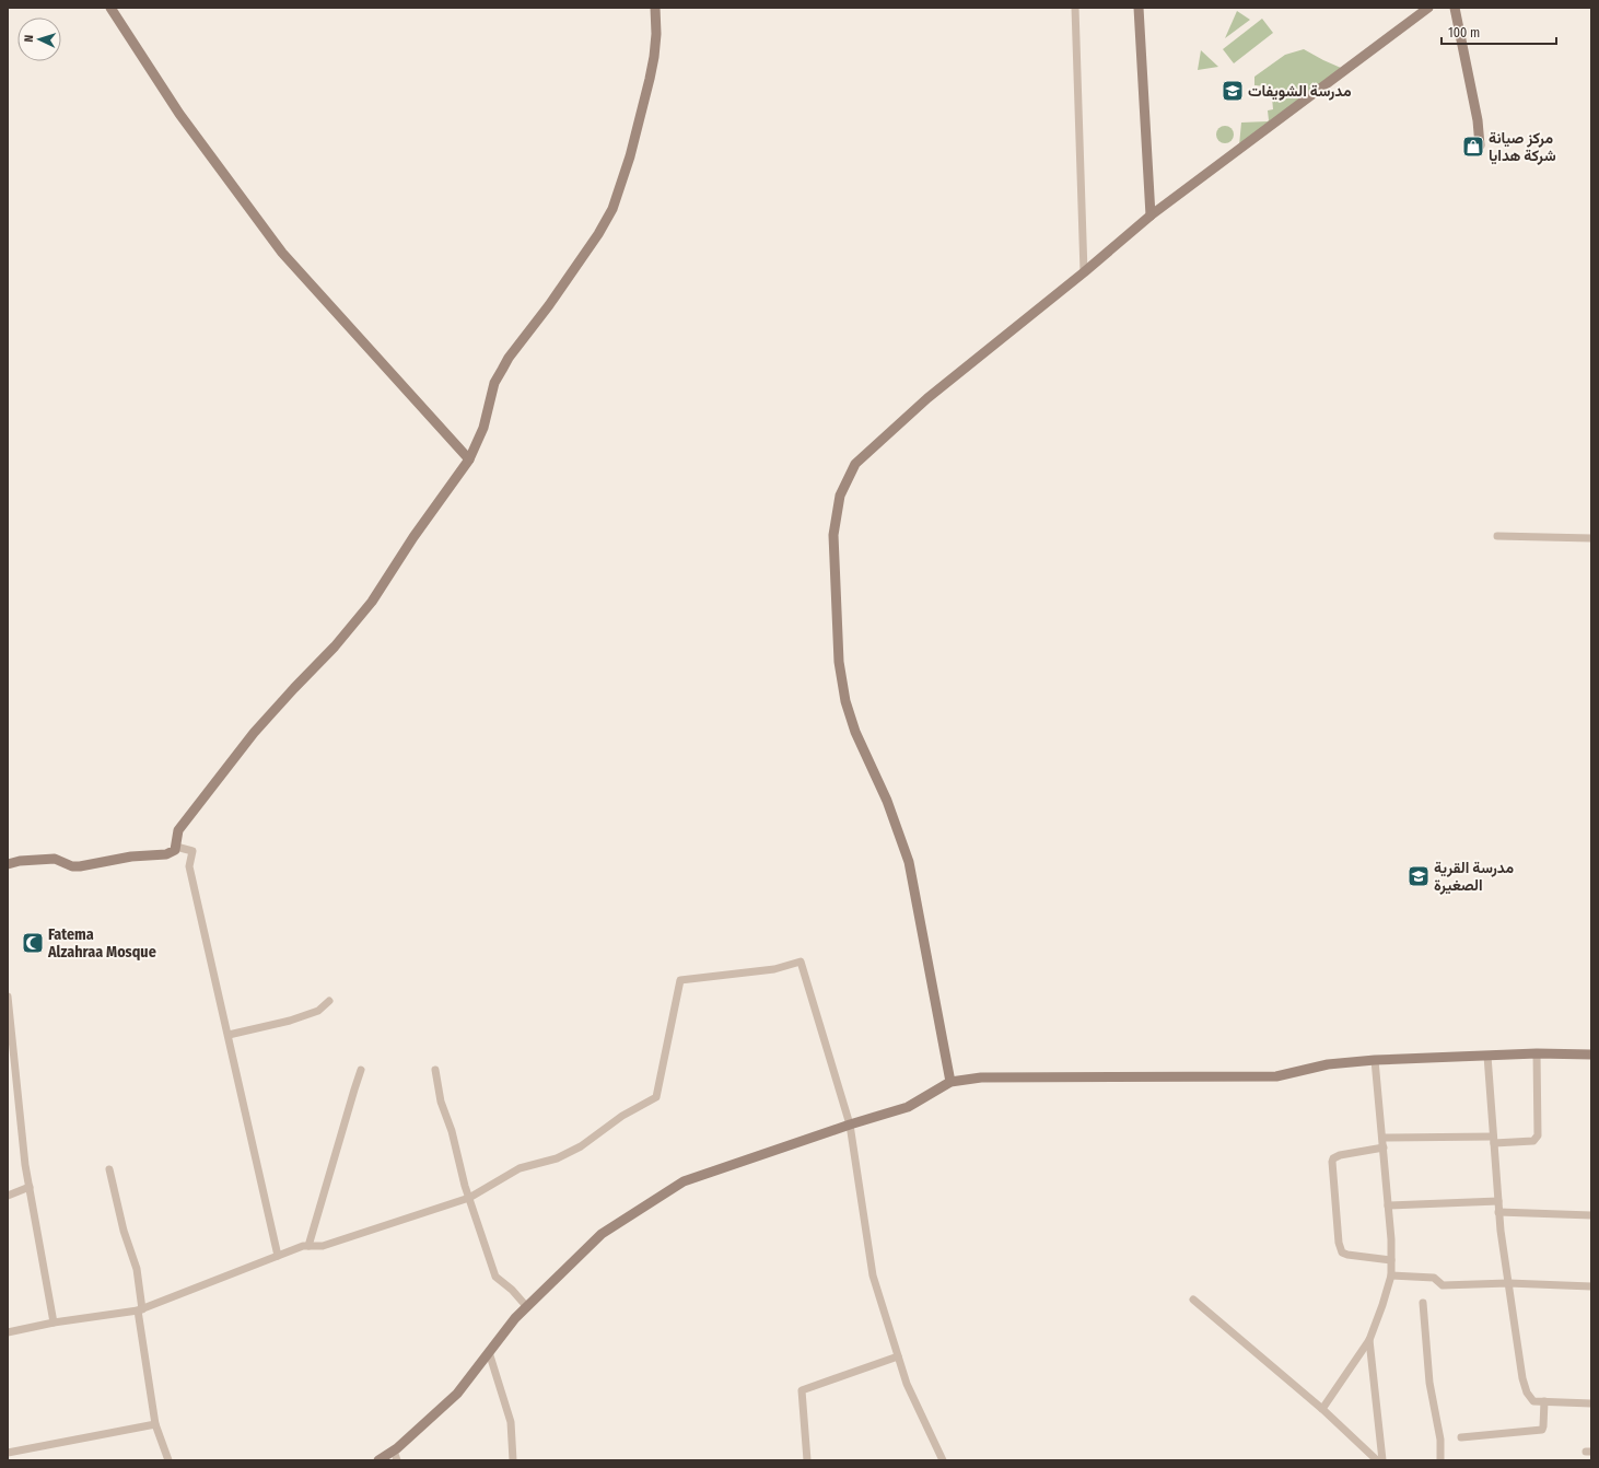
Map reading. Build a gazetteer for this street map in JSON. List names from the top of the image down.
{
  "places": {
    "school or university": ["مدرسة الشويفات", "مدرسة القرية الصغيرة"],
    "shop": ["مركز صيانة شركة هدايا"],
    "mosque": ["Fatema Alzahraa Mosque"]
  },
  "scale_bar": "100 m",
  "north": "left"
}
